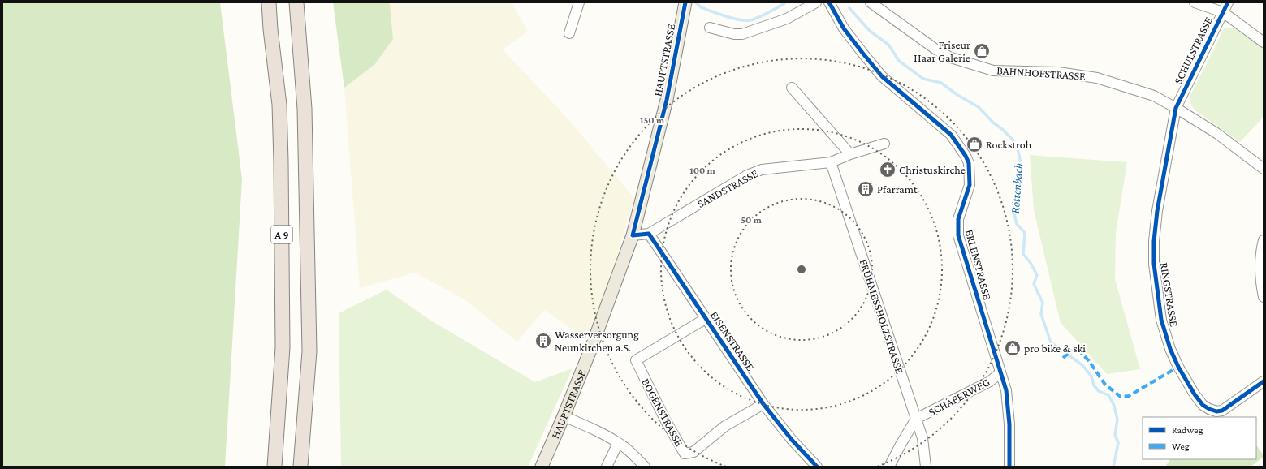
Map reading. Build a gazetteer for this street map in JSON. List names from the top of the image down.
{
  "streets": {
    "highway": ["A 9"],
    "main road": ["HAUPTSTRASSE"],
    "street": [
      "SCHULSTRASSE",
      "BAHNHOFSTRASSE",
      "SANDSTRASSE",
      "ERLENSTRASSE",
      "RINGSTRASSE",
      "FRÜHMESSHOLZSTRASSE",
      "EISENSTRASSE",
      "SCHÄFERWEG",
      "BOGENSTRASSE"
    ]
  },
  "crossings": [
    ["SCHULSTRASSE", "BAHNHOFSTRASSE"],
    ["SCHULSTRASSE", "RINGSTRASSE"],
    ["BAHNHOFSTRASSE", "RINGSTRASSE"],
    ["SANDSTRASSE", "FRÜHMESSHOLZSTRASSE"],
    ["SANDSTRASSE", "EISENSTRASSE"],
    ["ERLENSTRASSE", "SCHÄFERWEG"],
    ["FRÜHMESSHOLZSTRASSE", "SCHÄFERWEG"],
    ["EISENSTRASSE", "BOGENSTRASSE"]
  ],
  "water": ["Röttenbach"],
  "places": {
    "shop": ["Friseur Haar Galerie", "Rockstroh", "pro bike & ski"],
    "church": ["Christuskirche"],
    "building": ["Pfarramt", "Wasserversorgung Neunkirchen a.S."]
  },
  "legend": ["Radweg", "Weg"],
  "rings": ["150 m", "100 m", "50 m"]
}
